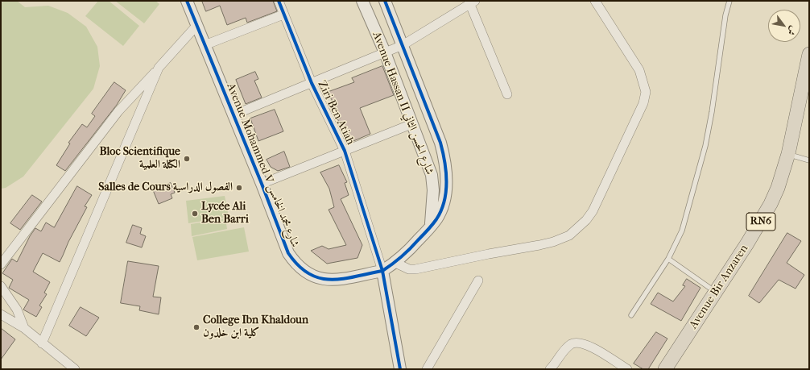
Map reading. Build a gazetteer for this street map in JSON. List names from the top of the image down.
{
  "streets": {
    "main road": ["RN6", "Avenue Bir Anzaren"],
    "street": ["Avenue Hassan II شارع الحسن الثاني", "Ziri Ben Atiah", "Avenue Mohammed V شارع محمد الخامس"]
  },
  "crossings": [
    ["Avenue Hassan II شارع الحسن الثاني", "Ziri Ben Atiah"],
    ["Avenue Hassan II شارع الحسن الثاني", "Avenue Mohammed V شارع محمد الخامس"],
    ["Ziri Ben Atiah", "Avenue Mohammed V شارع محمد الخامس"]
  ],
  "places": [
    "Bloc Scientifique الكتلة العلمية",
    "Salles de Cours الفصول الدراسية",
    "Lycée Ali Ben Barri",
    "College Ibn Khaldoun كلية ابن خلدون"
  ],
  "north": "bottom right"
}
